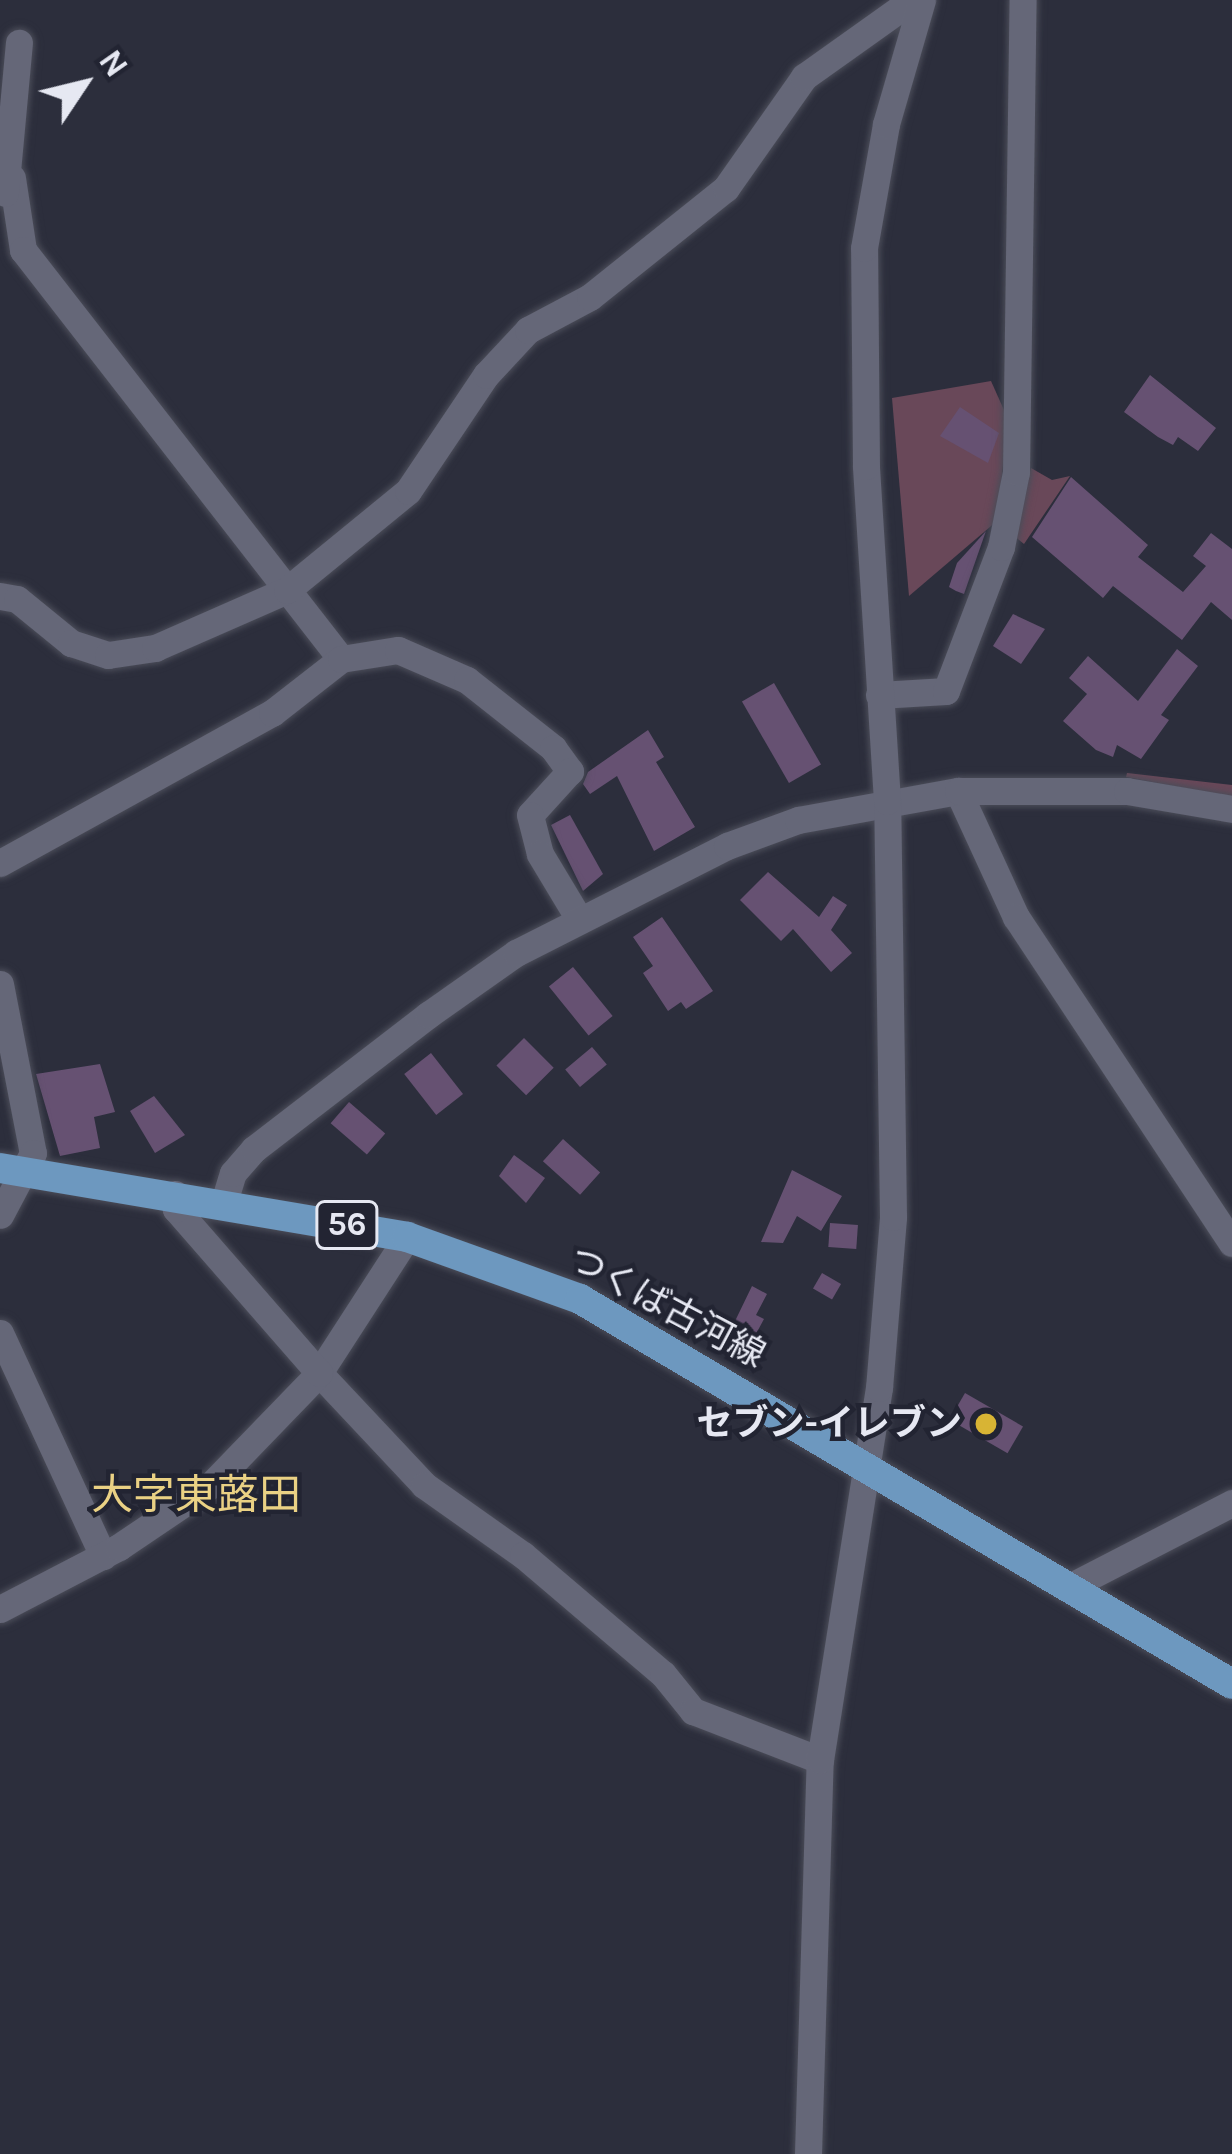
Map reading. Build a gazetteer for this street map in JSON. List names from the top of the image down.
{
  "streets": {
    "main road": ["56", "つくば古河線"]
  },
  "districts": ["大字東蕗田"],
  "places": ["セブン-イレブン"],
  "north": "top right"
}
